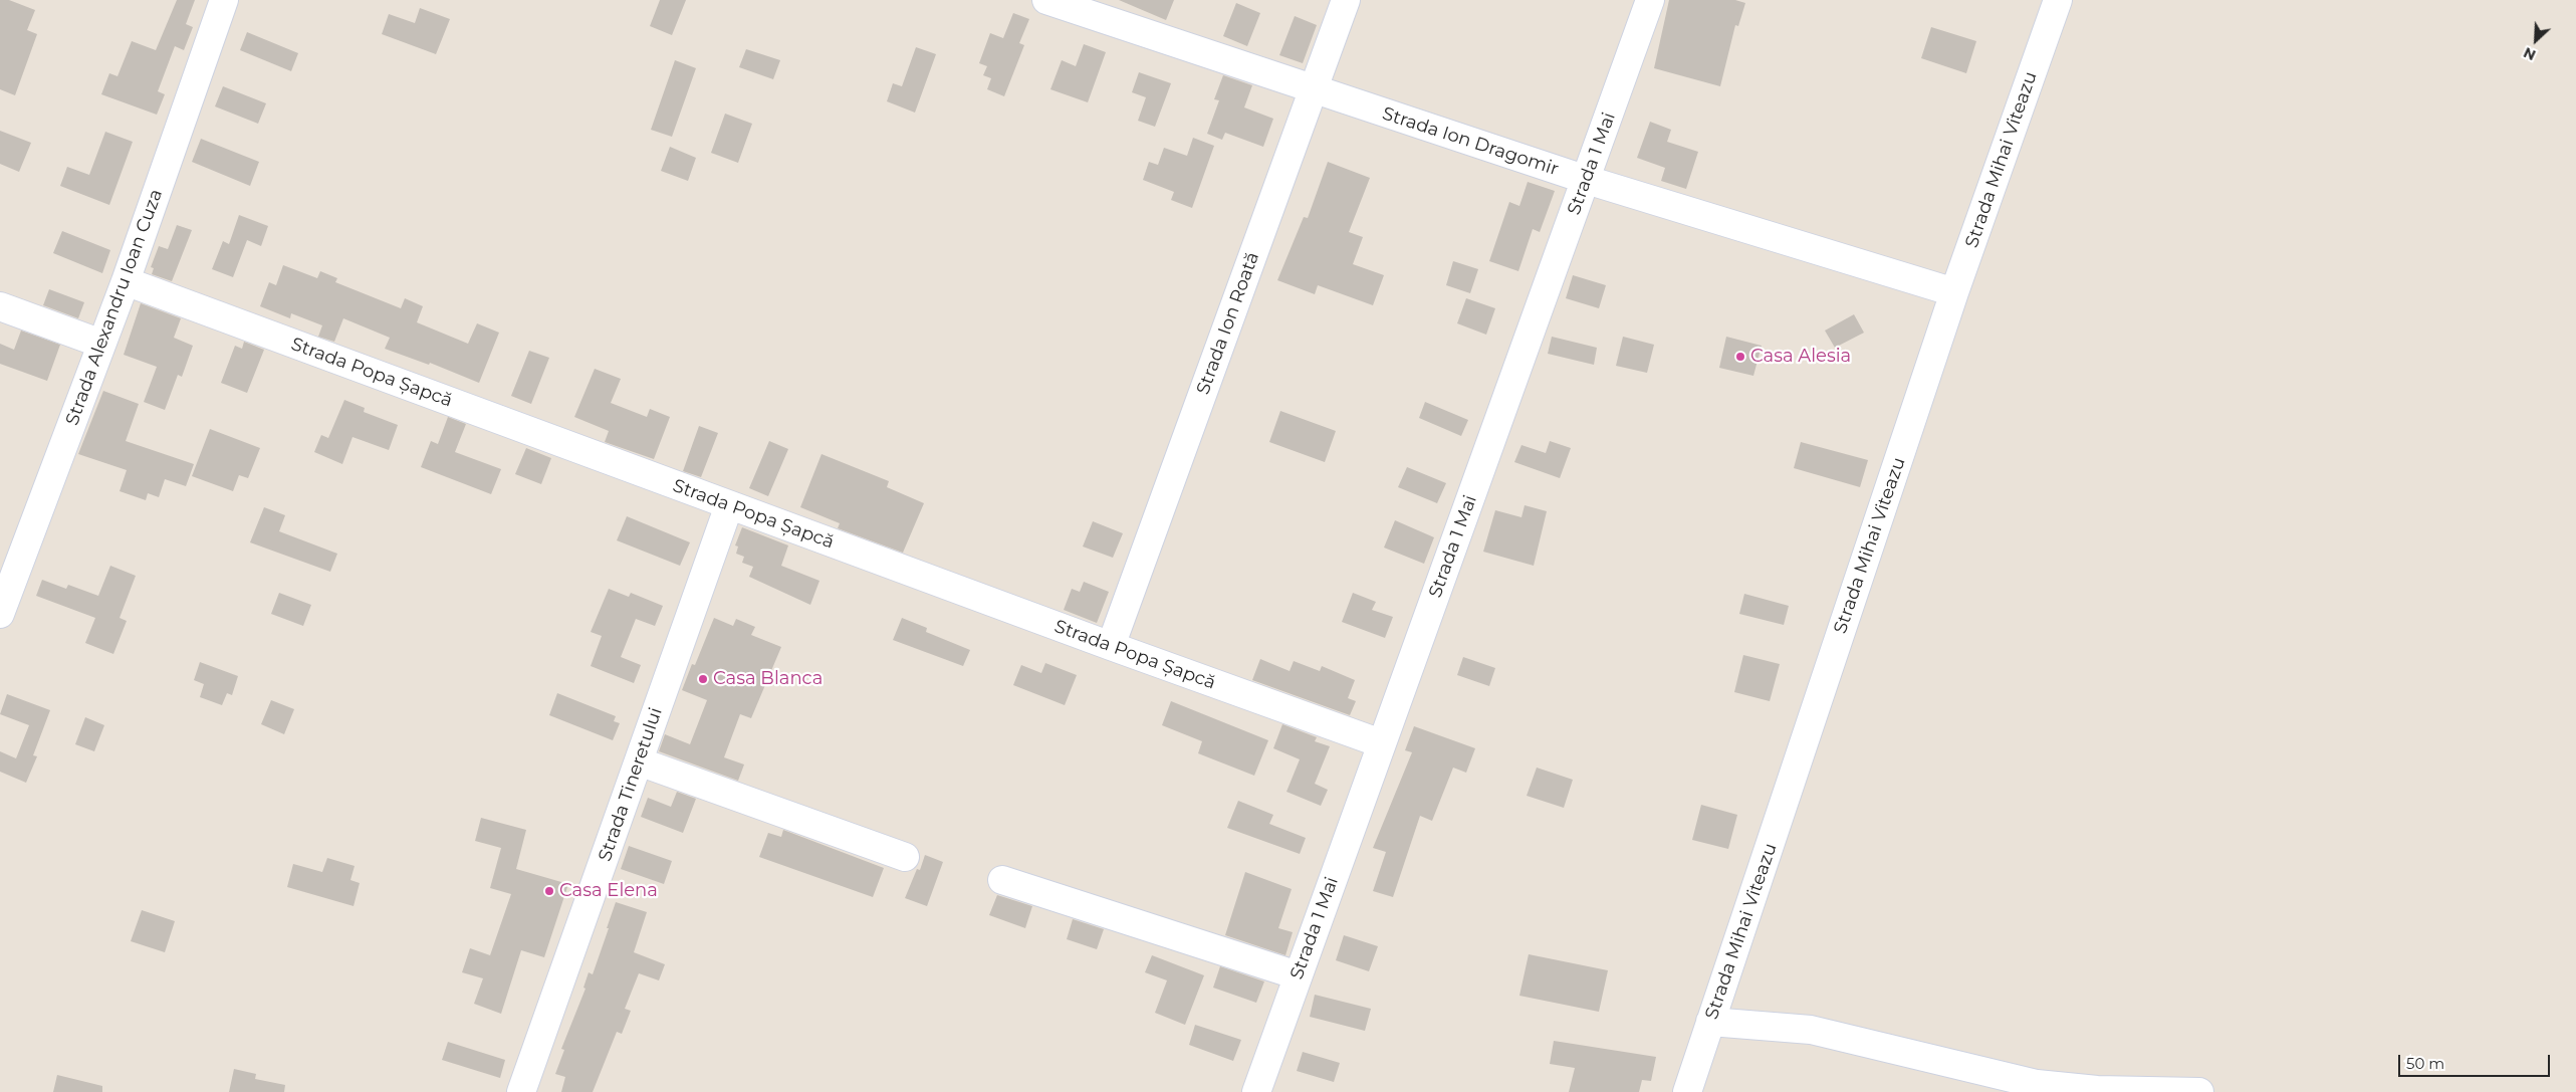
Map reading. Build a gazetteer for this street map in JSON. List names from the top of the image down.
{
  "streets": {
    "street": [
      "Strada Ion Dragomir",
      "Strada Mihai Viteazu",
      "Strada 1 Mai",
      "Strada Alexandru Ioan Cuza",
      "Strada Ion Roată",
      "Strada Popa Șapcă",
      "Strada Tineretului"
    ]
  },
  "crossings": [
    ["Strada Ion Dragomir", "Strada Mihai Viteazu"],
    ["Strada Ion Dragomir", "Strada 1 Mai"],
    ["Strada Ion Dragomir", "Strada Ion Roată"],
    ["Strada 1 Mai", "Strada Popa Șapcă"],
    ["Strada Alexandru Ioan Cuza", "Strada Popa Șapcă"],
    ["Strada Ion Roată", "Strada Popa Șapcă"],
    ["Strada Popa Șapcă", "Strada Tineretului"]
  ],
  "places": ["Casa Alesia", "Casa Blanca", "Casa Elena"],
  "scale_bar": "50 m",
  "north": "bottom left"
}
